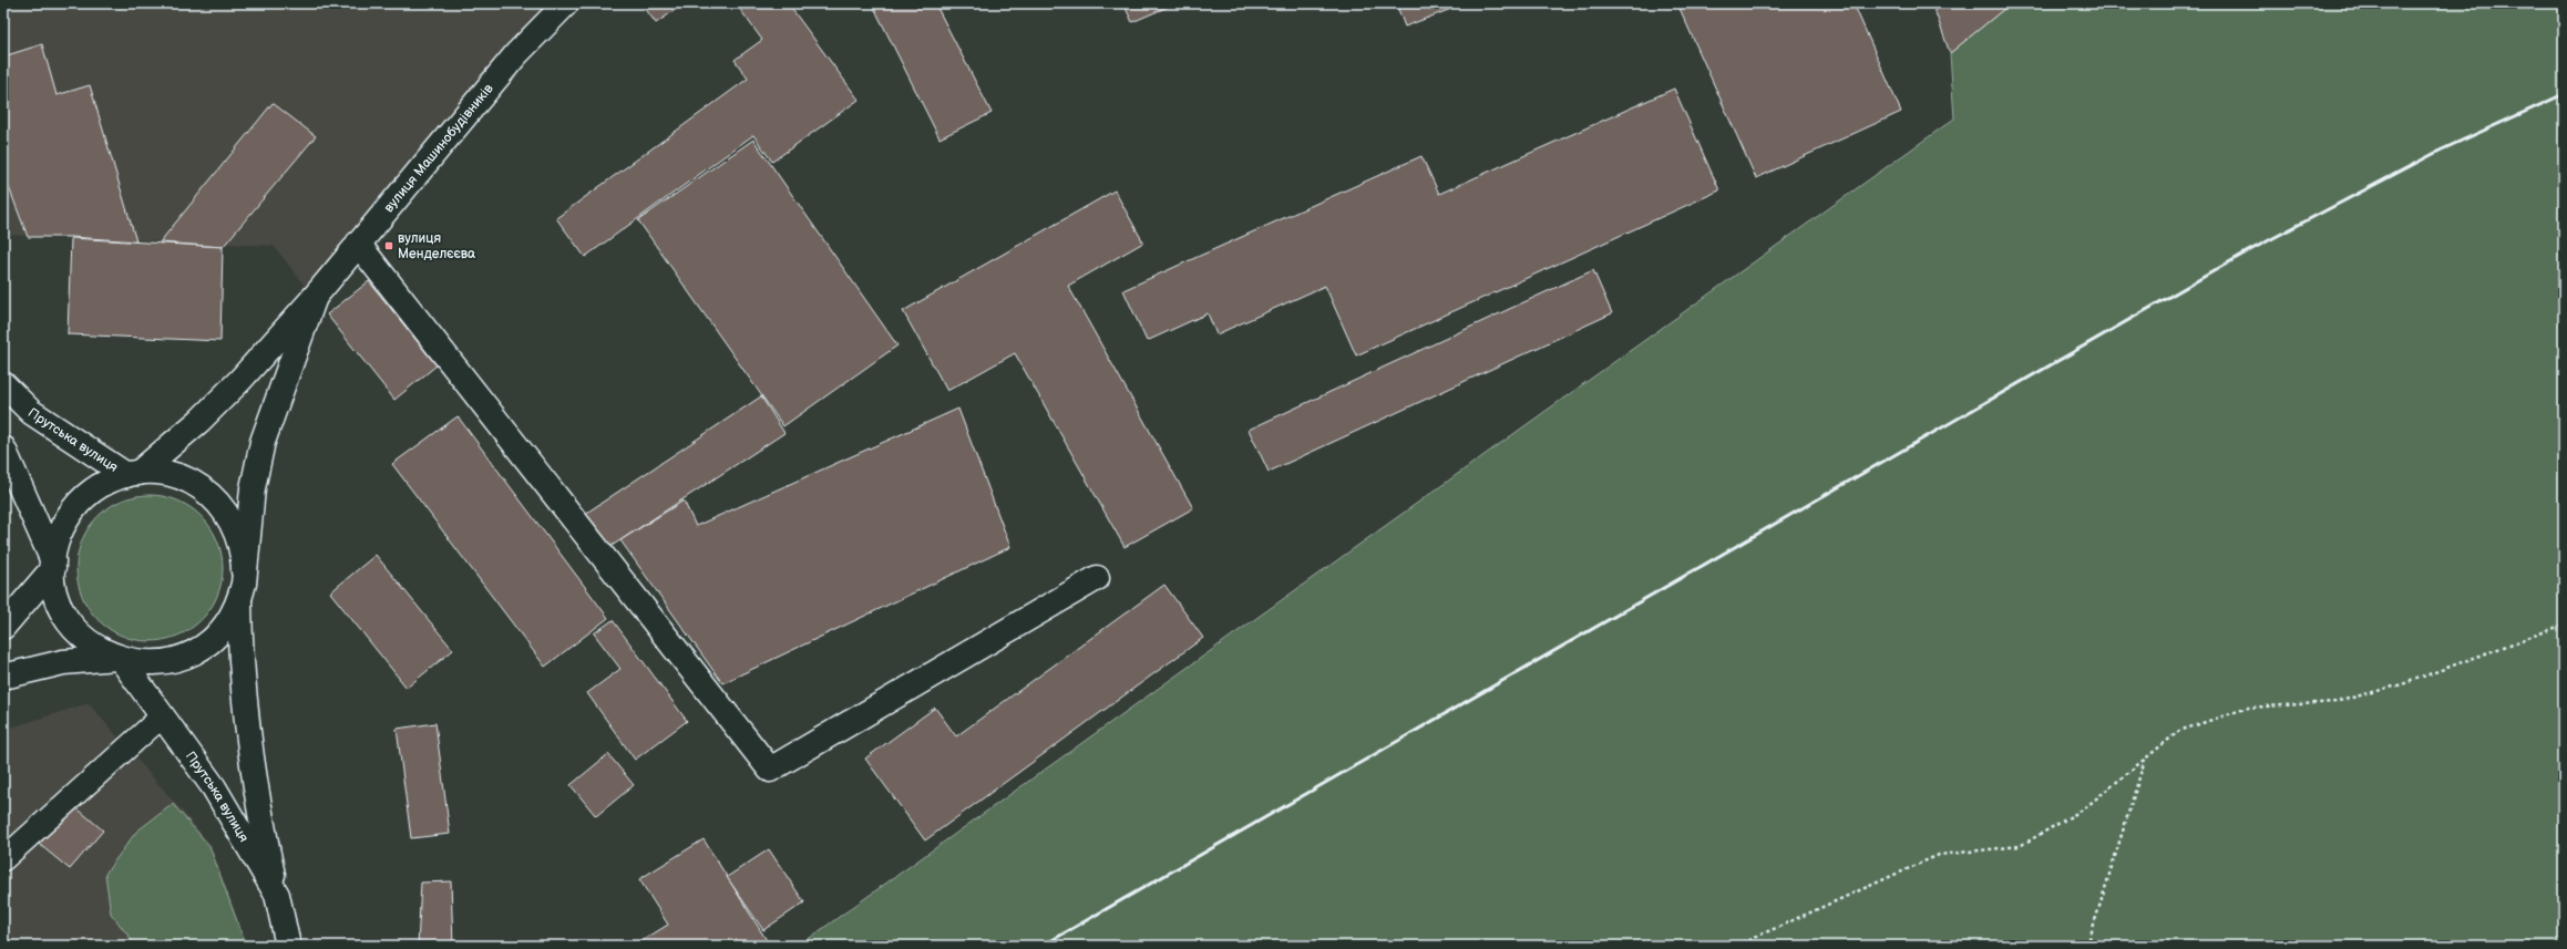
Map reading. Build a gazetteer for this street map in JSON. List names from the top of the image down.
{
  "streets": {
    "street": ["вулиця Машинобудівників", "Прутська вулиця"]
  },
  "crossings": [
    ["вулиця Машинобудівників", "Прутська вулиця"]
  ],
  "places": {
    "transit": ["вулиця Менделєєва"]
  }
}
